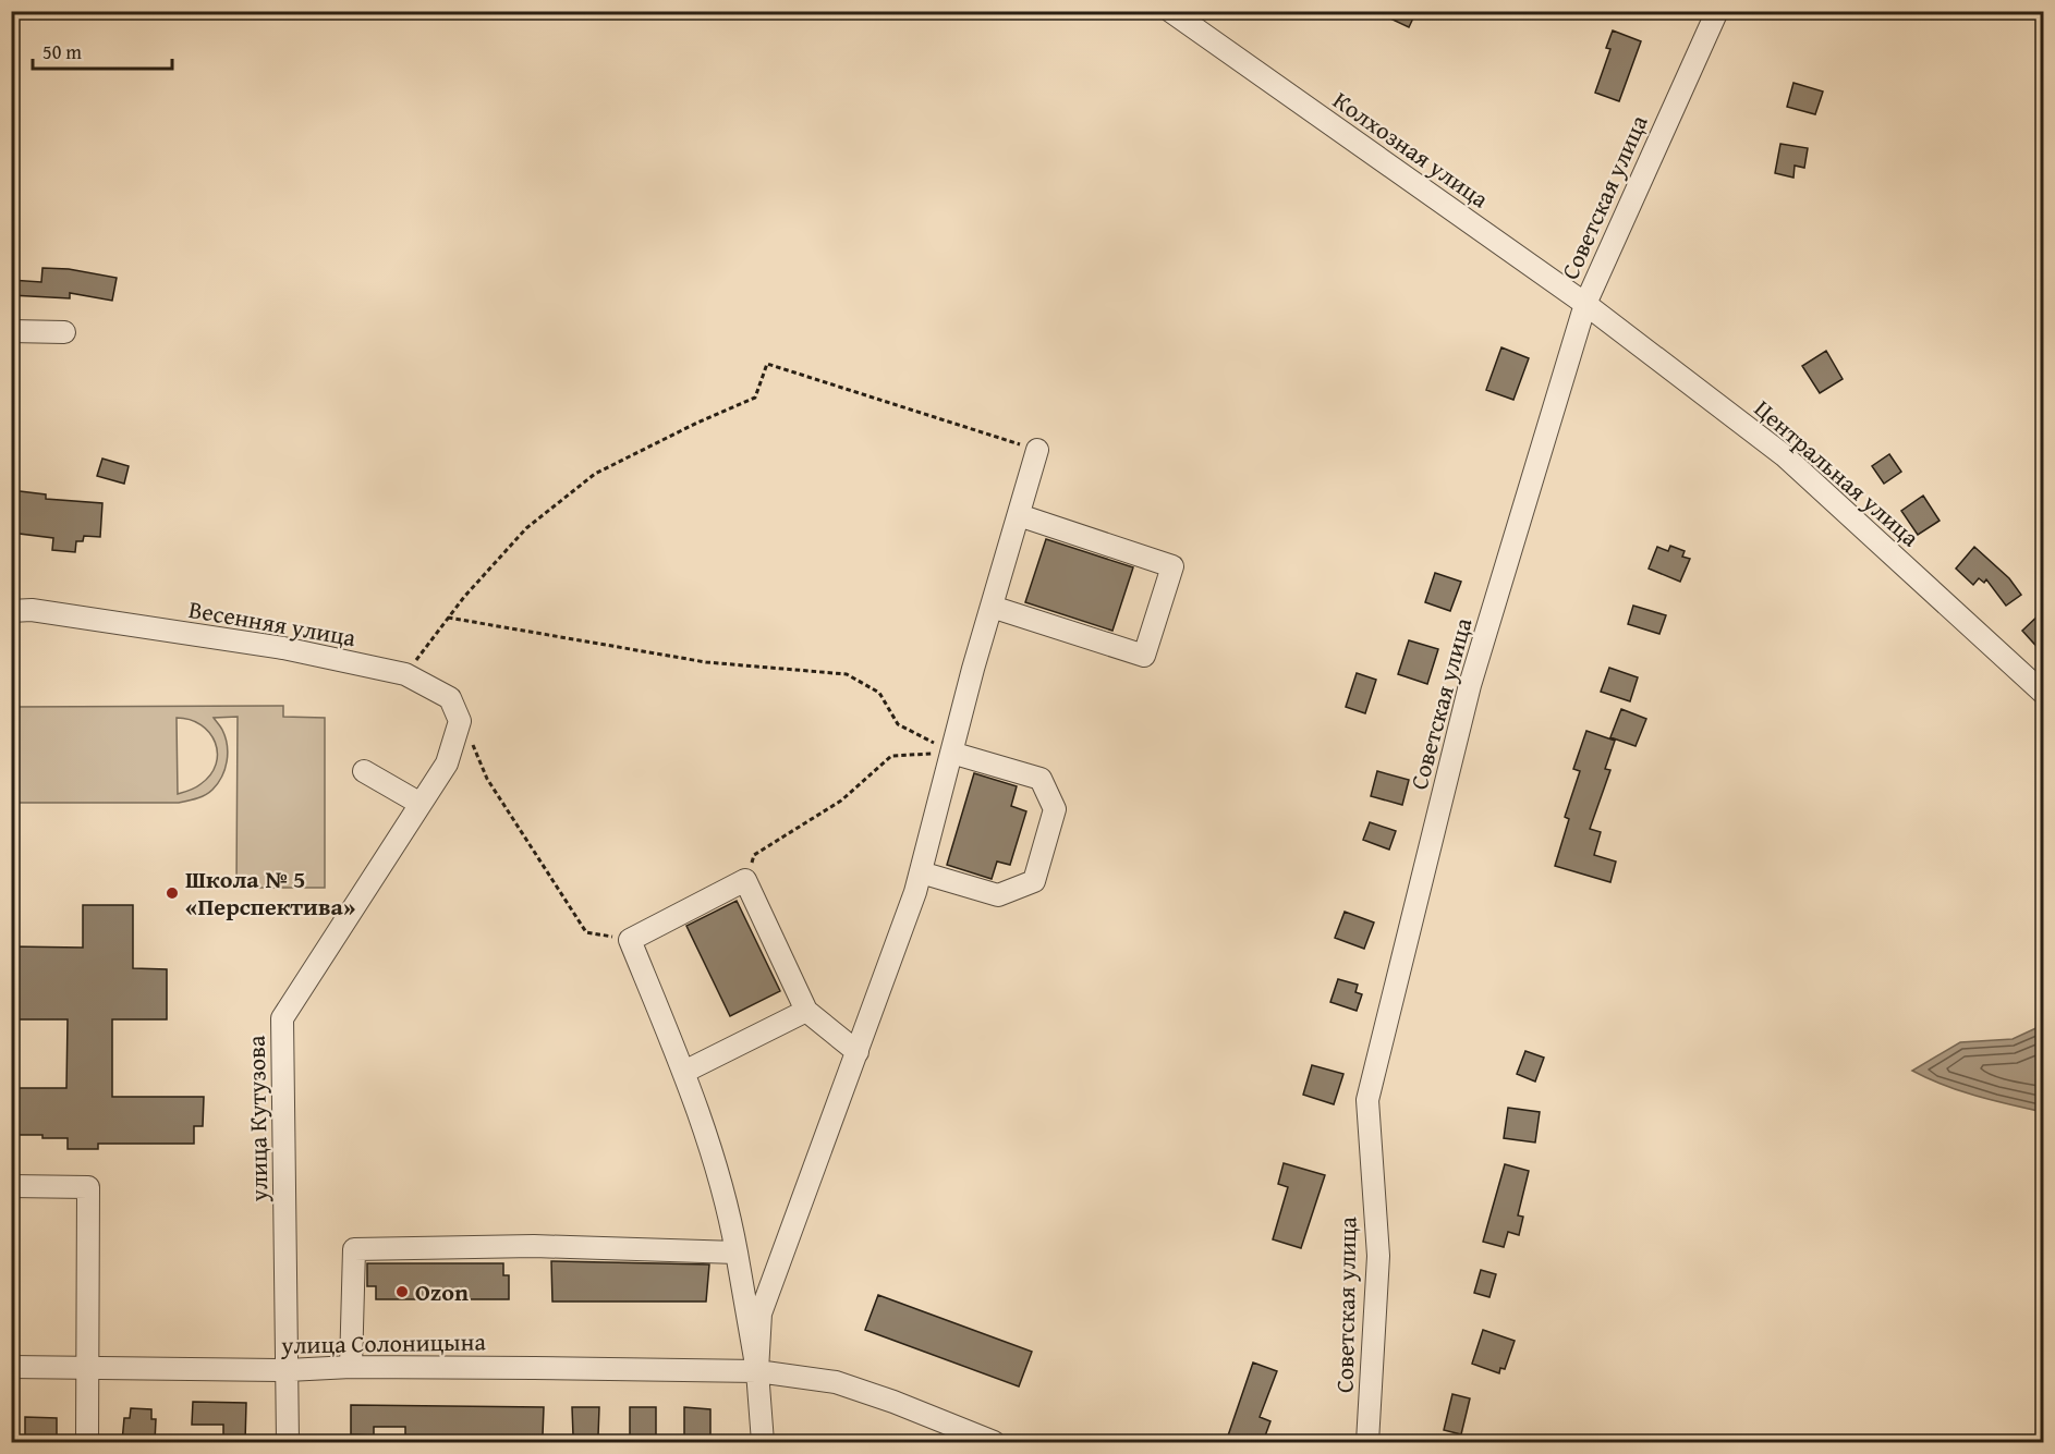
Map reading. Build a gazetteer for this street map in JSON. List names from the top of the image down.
{
  "streets": {
    "street": [
      "Колхозная улица",
      "Советская улица",
      "Центральная улица",
      "Весенняя улица",
      "улица Кутузова",
      "улица Солоницына"
    ]
  },
  "crossings": [
    ["Колхозная улица", "Советская улица"],
    ["Колхозная улица", "Центральная улица"],
    ["Советская улица", "Центральная улица"],
    ["Весенняя улица", "улица Кутузова"],
    ["улица Кутузова", "улица Солоницына"]
  ],
  "places": ["Школа № 5 «Перспектива»", "Ozon"],
  "scale_bar": "50 m"
}
